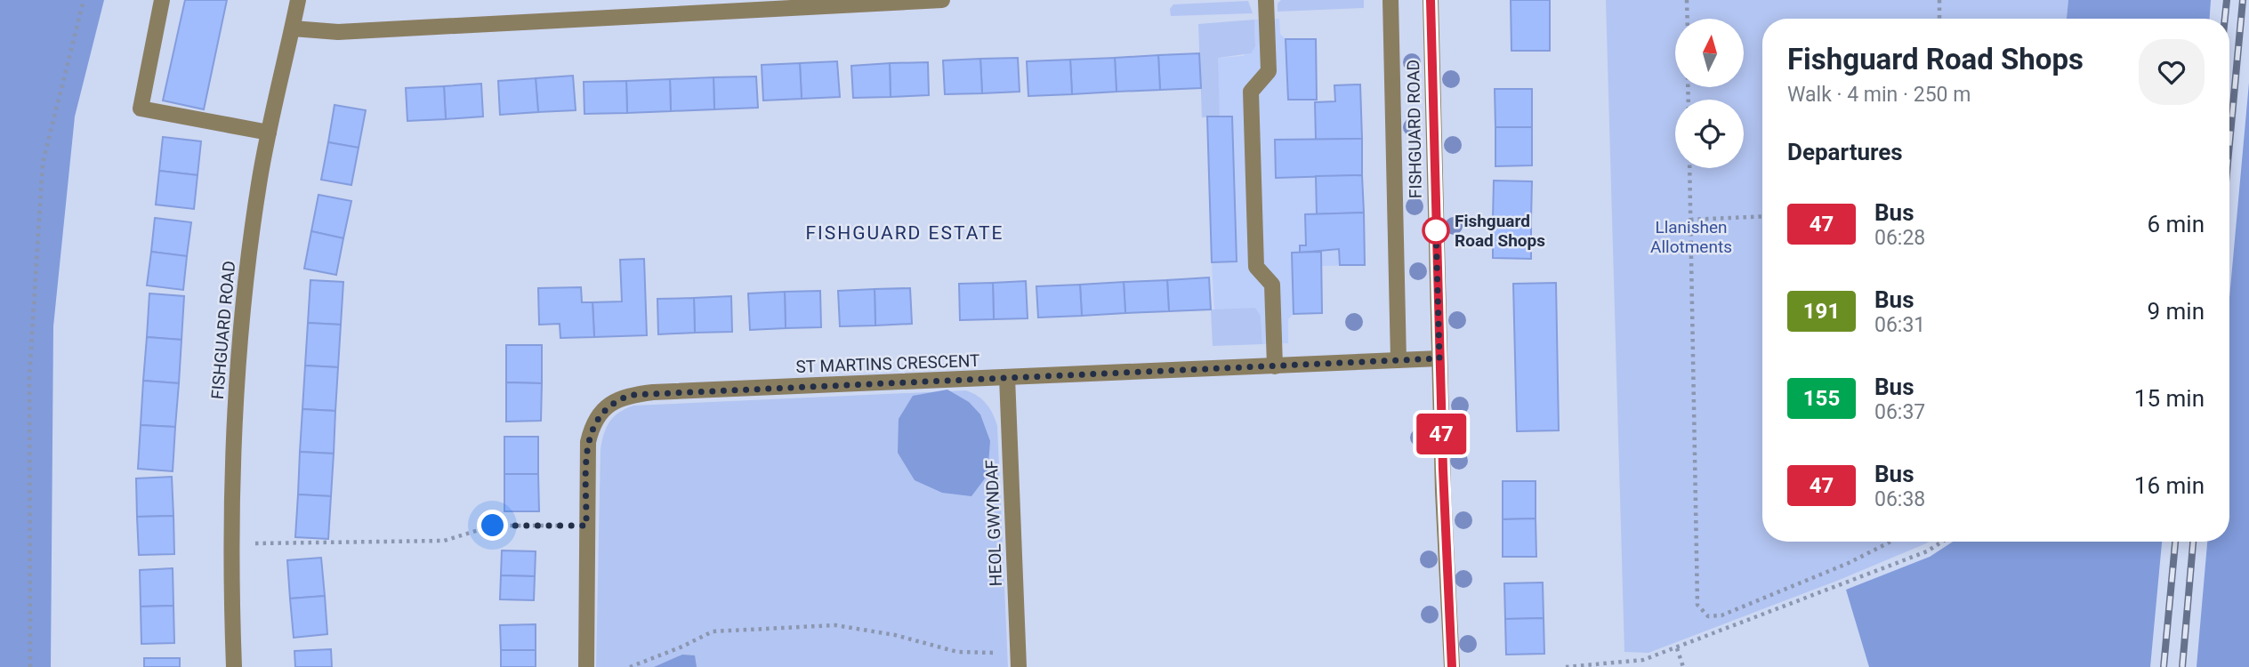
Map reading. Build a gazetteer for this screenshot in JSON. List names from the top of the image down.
{
  "streets": {
    "street": ["FISHGUARD ROAD", "ST MARTINS CRESCENT", "HEOL GWYNDAF"]
  },
  "crossings": [
    ["FISHGUARD ROAD", "ST MARTINS CRESCENT"],
    ["ST MARTINS CRESCENT", "HEOL GWYNDAF"]
  ],
  "districts": ["FISHGUARD ESTATE"],
  "parks": ["Llanishen Allotments"],
  "places": ["Fishguard Road Shops"],
  "lines": ["bus line 47"],
  "north": "top",
  "page": {
    "on_map": "47",
    "heading": [
      ["Fishguard Road Shops", "Walk · 4 min · 250 m"],
      "Departures"
    ],
    "list": [
      {
        "mark": "47",
        "name": "Bus",
        "note": "06:28",
        "value": "6 min"
      },
      {
        "mark": "191",
        "name": "Bus",
        "note": "06:31",
        "value": "9 min"
      },
      {
        "mark": "155",
        "name": "Bus",
        "note": "06:37",
        "value": "15 min"
      },
      {
        "mark": "47",
        "name": "Bus",
        "note": "06:38",
        "value": "16 min"
      }
    ]
  }
}
